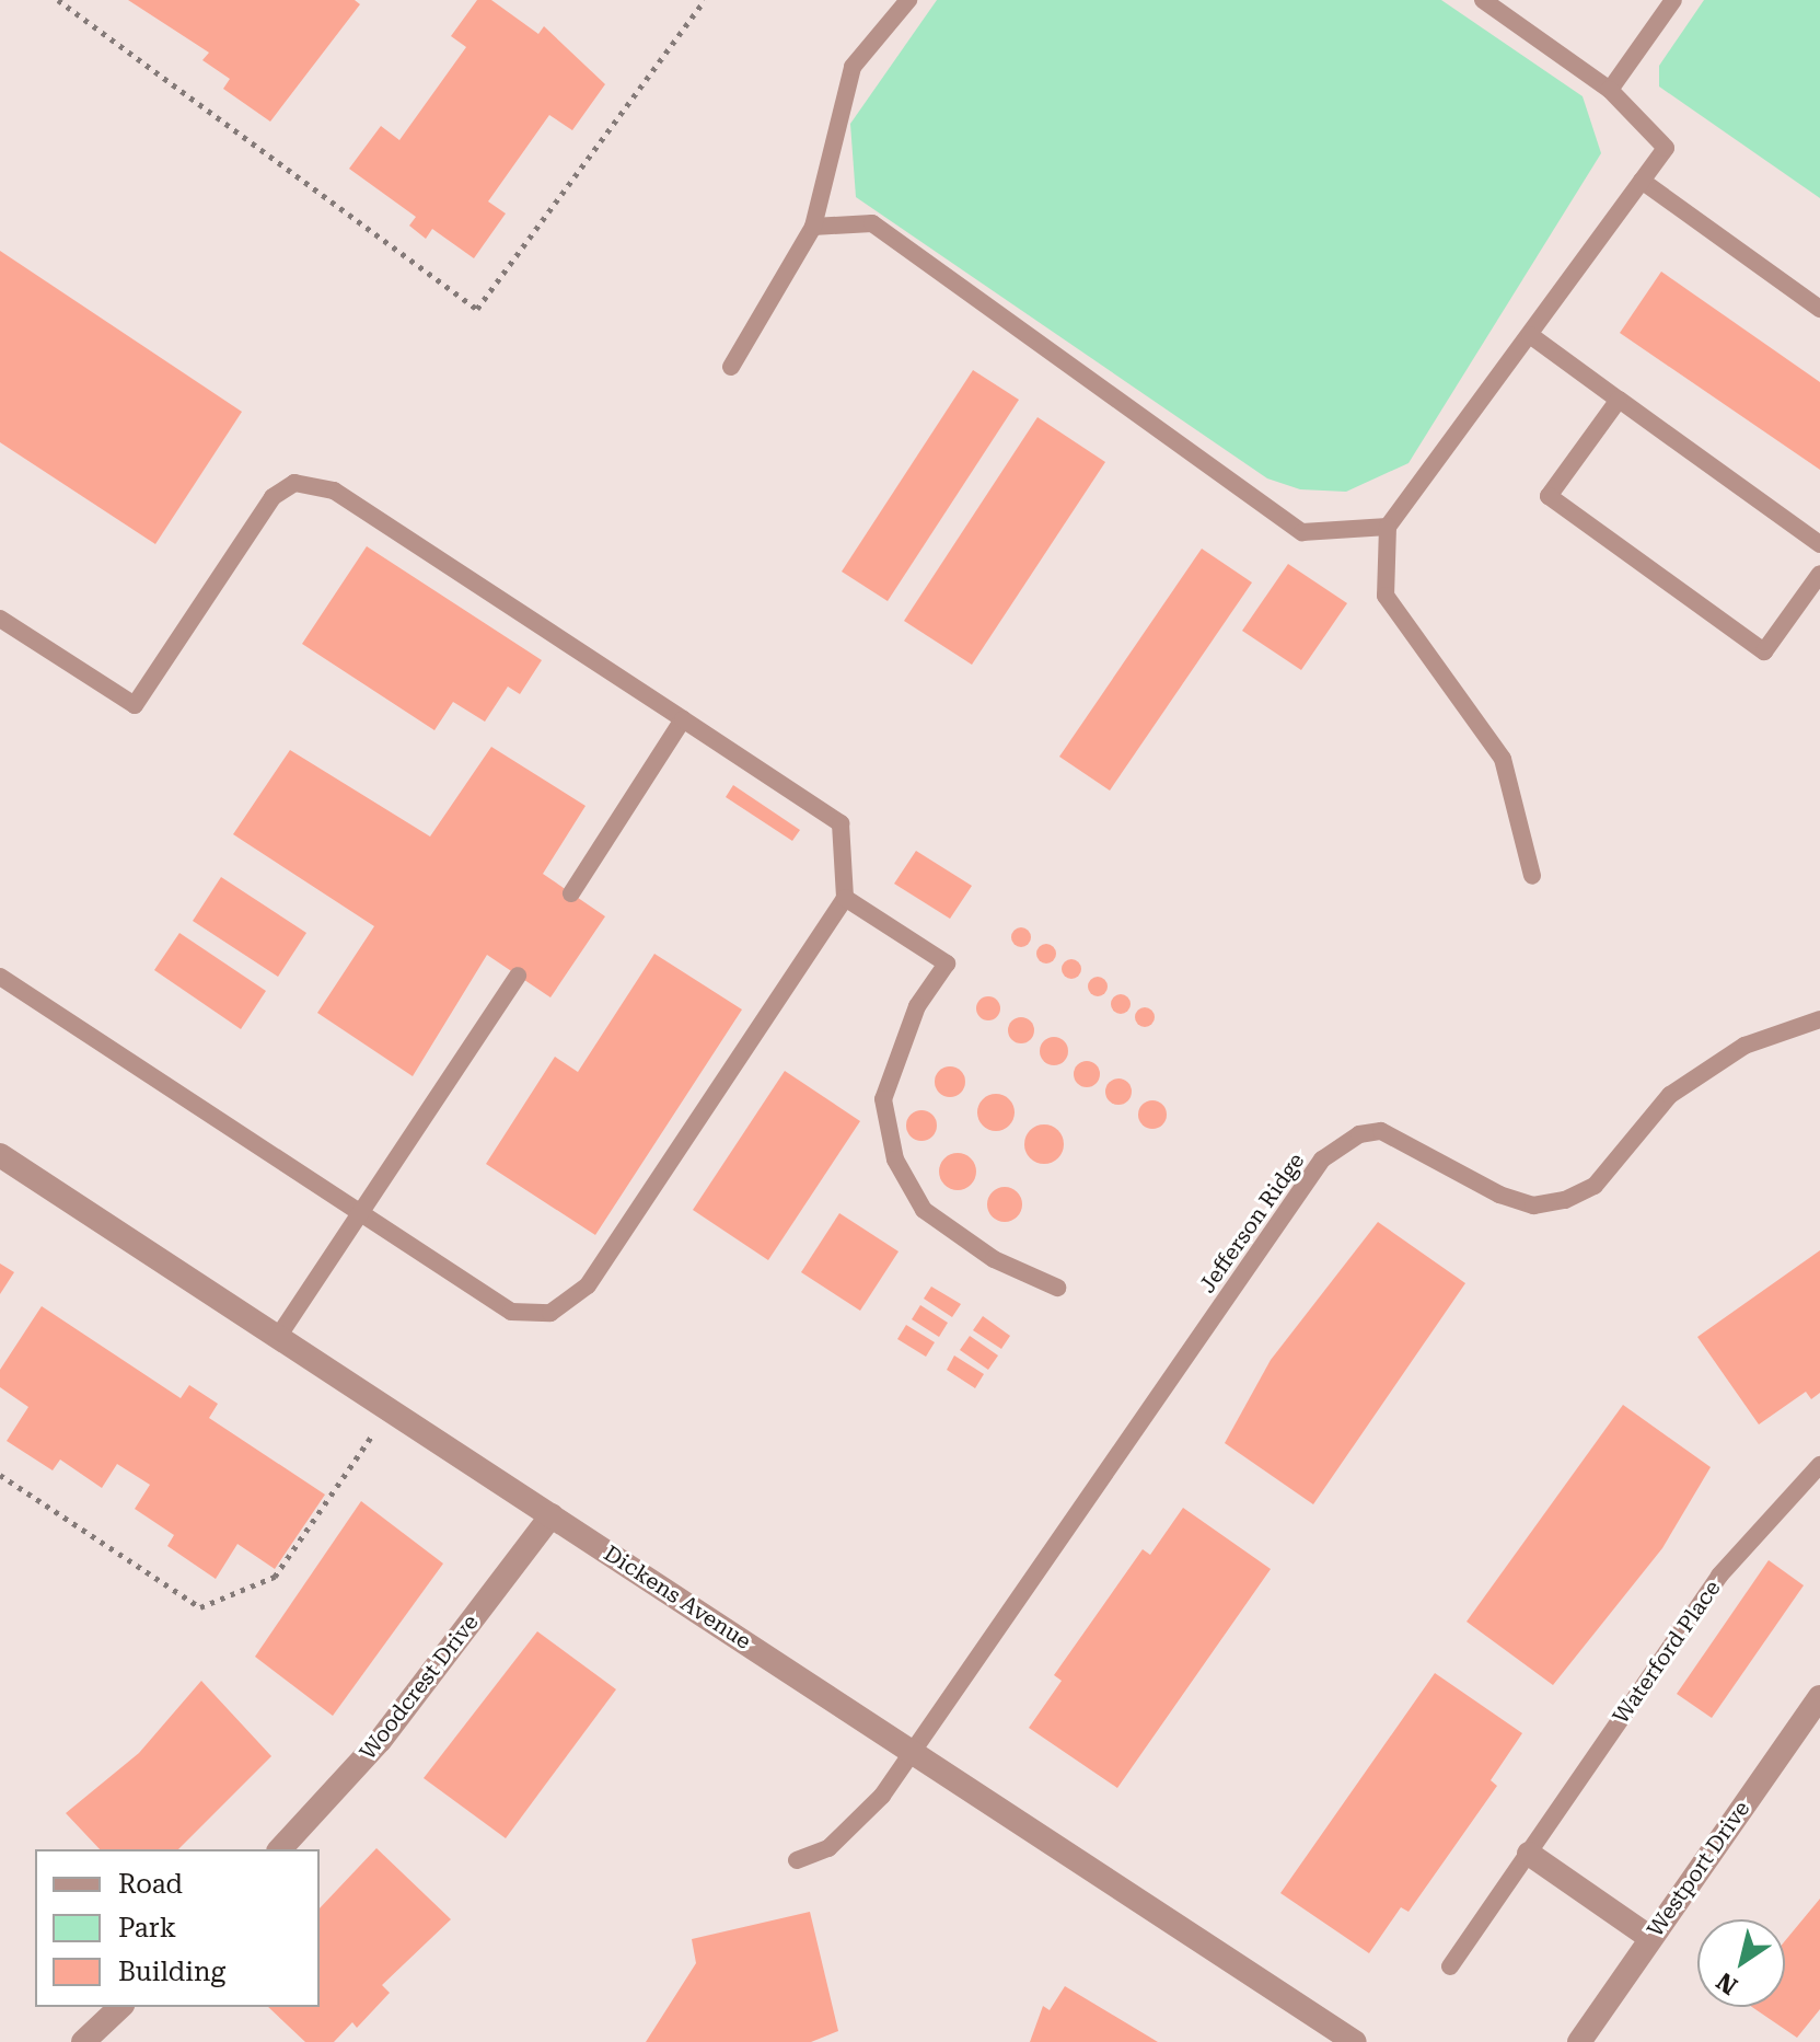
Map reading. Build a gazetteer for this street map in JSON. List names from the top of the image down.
{
  "streets": {
    "street": ["Dickens Avenue", "Woodcrest Drive", "Westport Drive"],
    "lane": ["Jefferson Ridge", "Waterford Place"]
  },
  "crossings": [
    ["Jefferson Ridge", "Dickens Avenue"],
    ["Dickens Avenue", "Woodcrest Drive"]
  ],
  "legend": ["Road", "Park", "Building"],
  "north": "bottom left"
}
